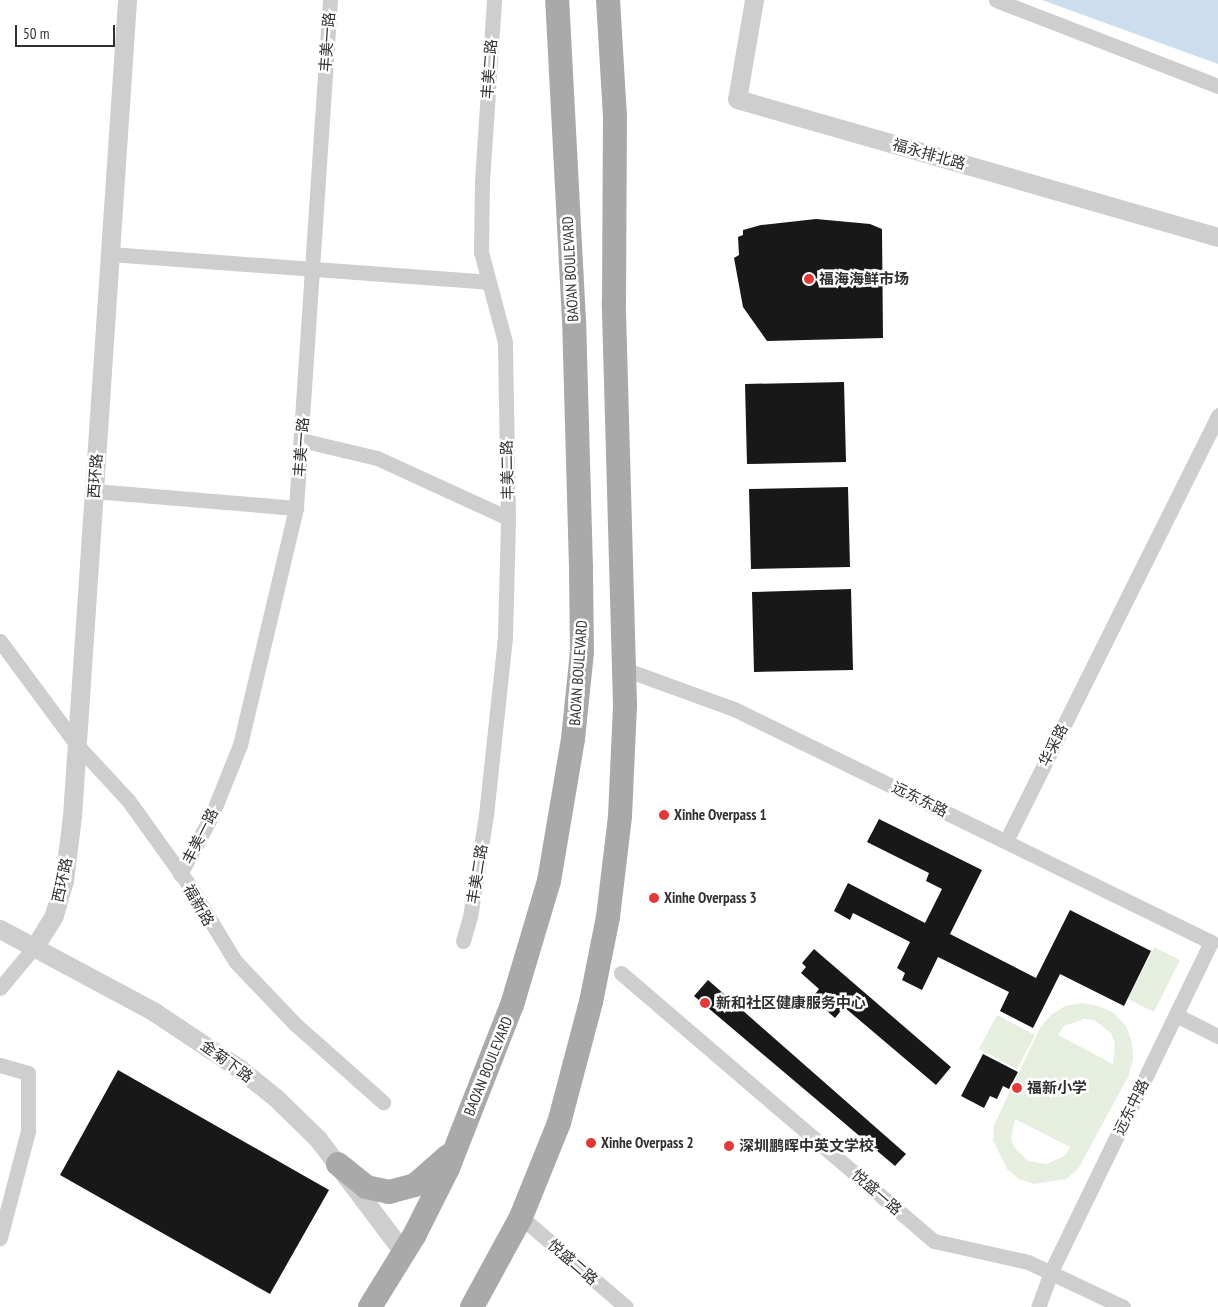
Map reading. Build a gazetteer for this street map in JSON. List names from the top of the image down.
{
  "streets": {
    "main road": ["BAO'AN BOULEVARD"],
    "street": [
      "丰美一路",
      "丰美二路",
      "福永排北路",
      "西环路",
      "华采路",
      "远东东路",
      "福新路",
      "金菊下路",
      "远东中路",
      "悦盛一路",
      "悦盛二路"
    ]
  },
  "crossings": [
    ["丰美一路", "福新路"],
    ["BAO'AN BOULEVARD", "金菊下路"],
    ["西环路", "福新路"],
    ["西环路", "金菊下路"],
    ["华采路", "远东东路"],
    ["远东东路", "远东中路"],
    ["远东中路", "悦盛一路"]
  ],
  "places": [
    "福海海鲜市场",
    "Xinhe Overpass 1",
    "Xinhe Overpass 3",
    "新和社区健康服务中心",
    "福新小学",
    "Xinhe Overpass 2",
    "深圳鹏晖中英文学校"
  ],
  "scale_bar": "50 m"
}
